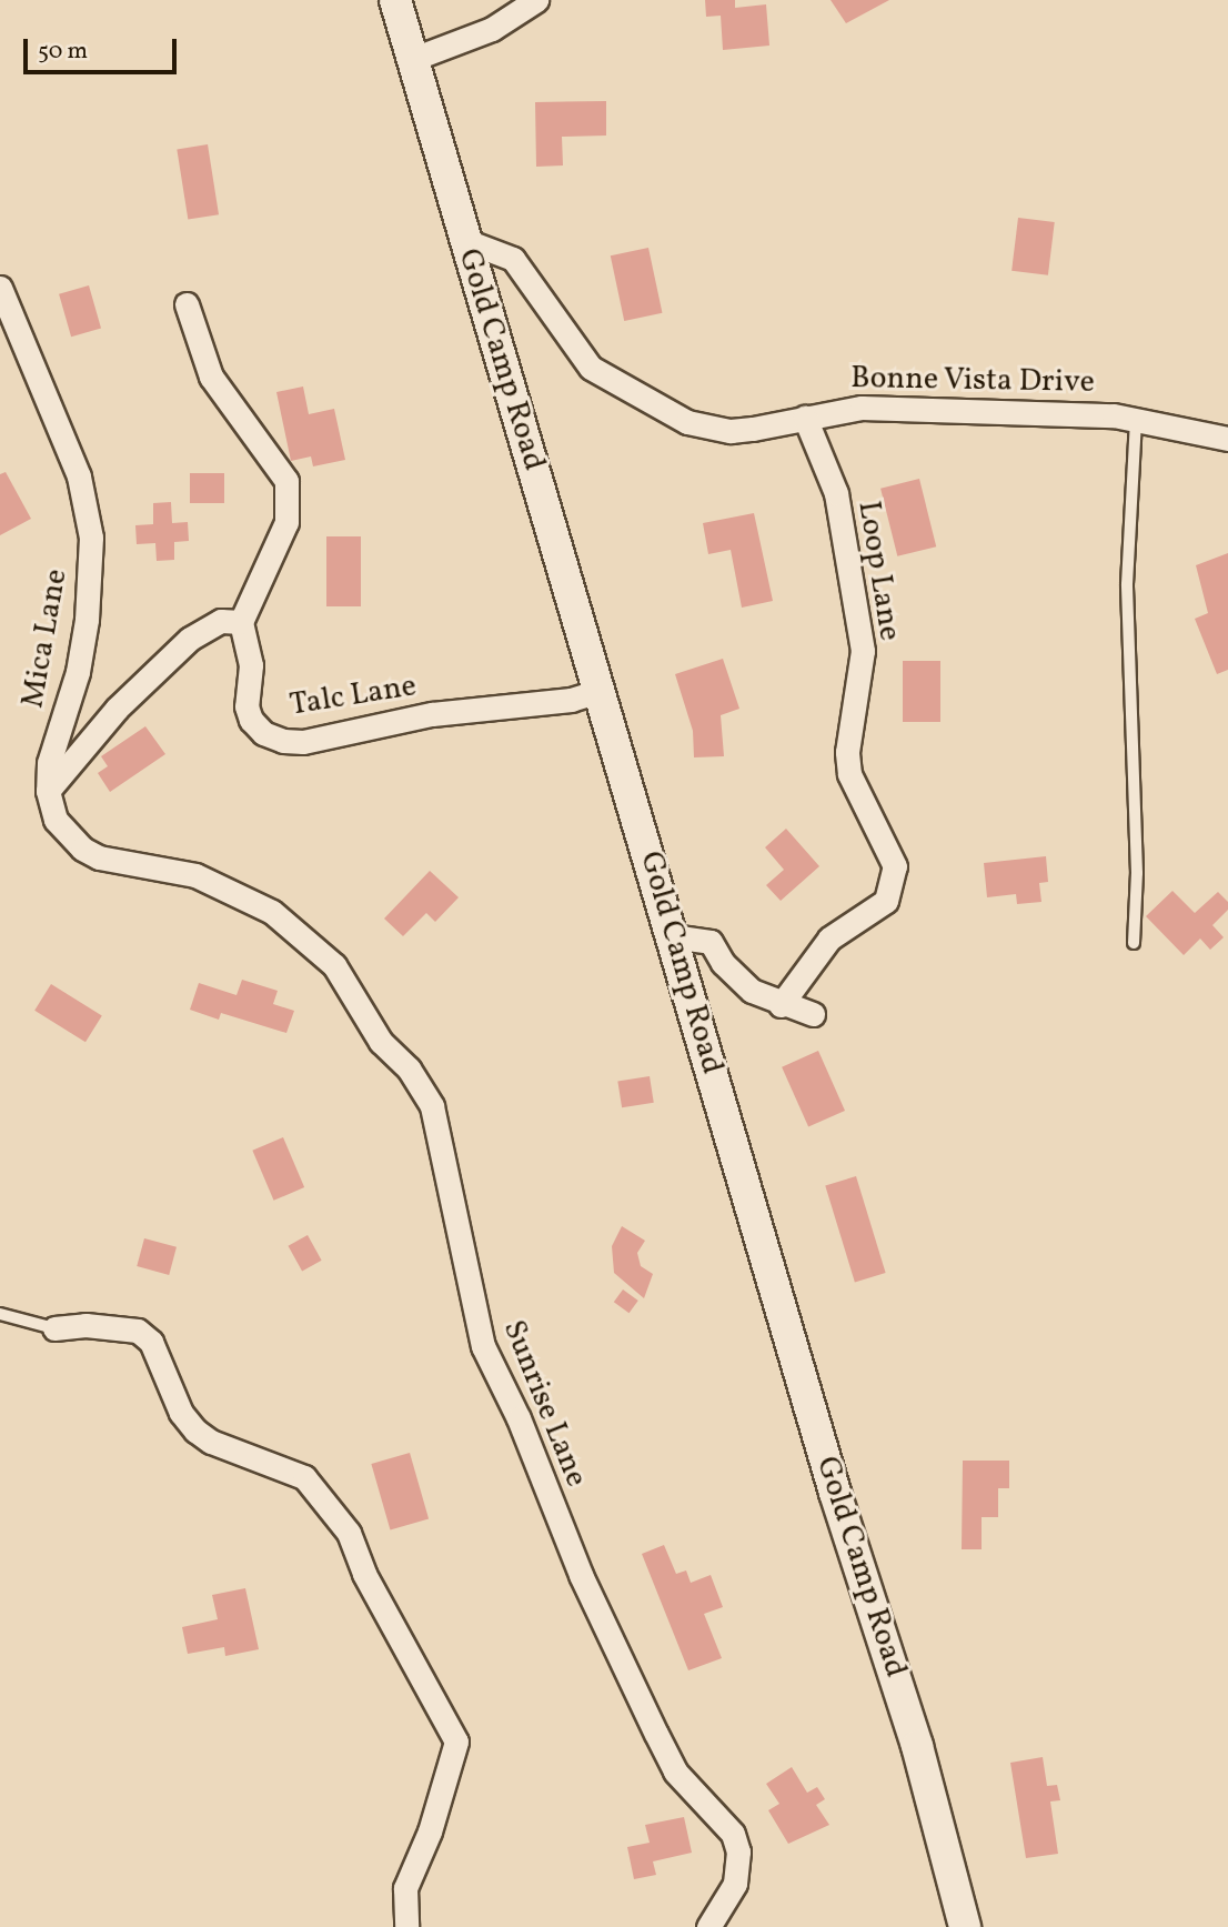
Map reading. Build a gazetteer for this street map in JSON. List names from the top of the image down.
{
  "streets": {
    "street": [
      "Gold Camp Road",
      "Bonne Vista Drive",
      "Loop Lane",
      "Mica Lane",
      "Talc Lane",
      "Sunrise Lane"
    ]
  },
  "crossings": [
    ["Gold Camp Road", "Bonne Vista Drive"],
    ["Gold Camp Road", "Talc Lane"],
    ["Bonne Vista Drive", "Loop Lane"],
    ["Mica Lane", "Sunrise Lane"]
  ],
  "scale_bar": "50 m"
}
